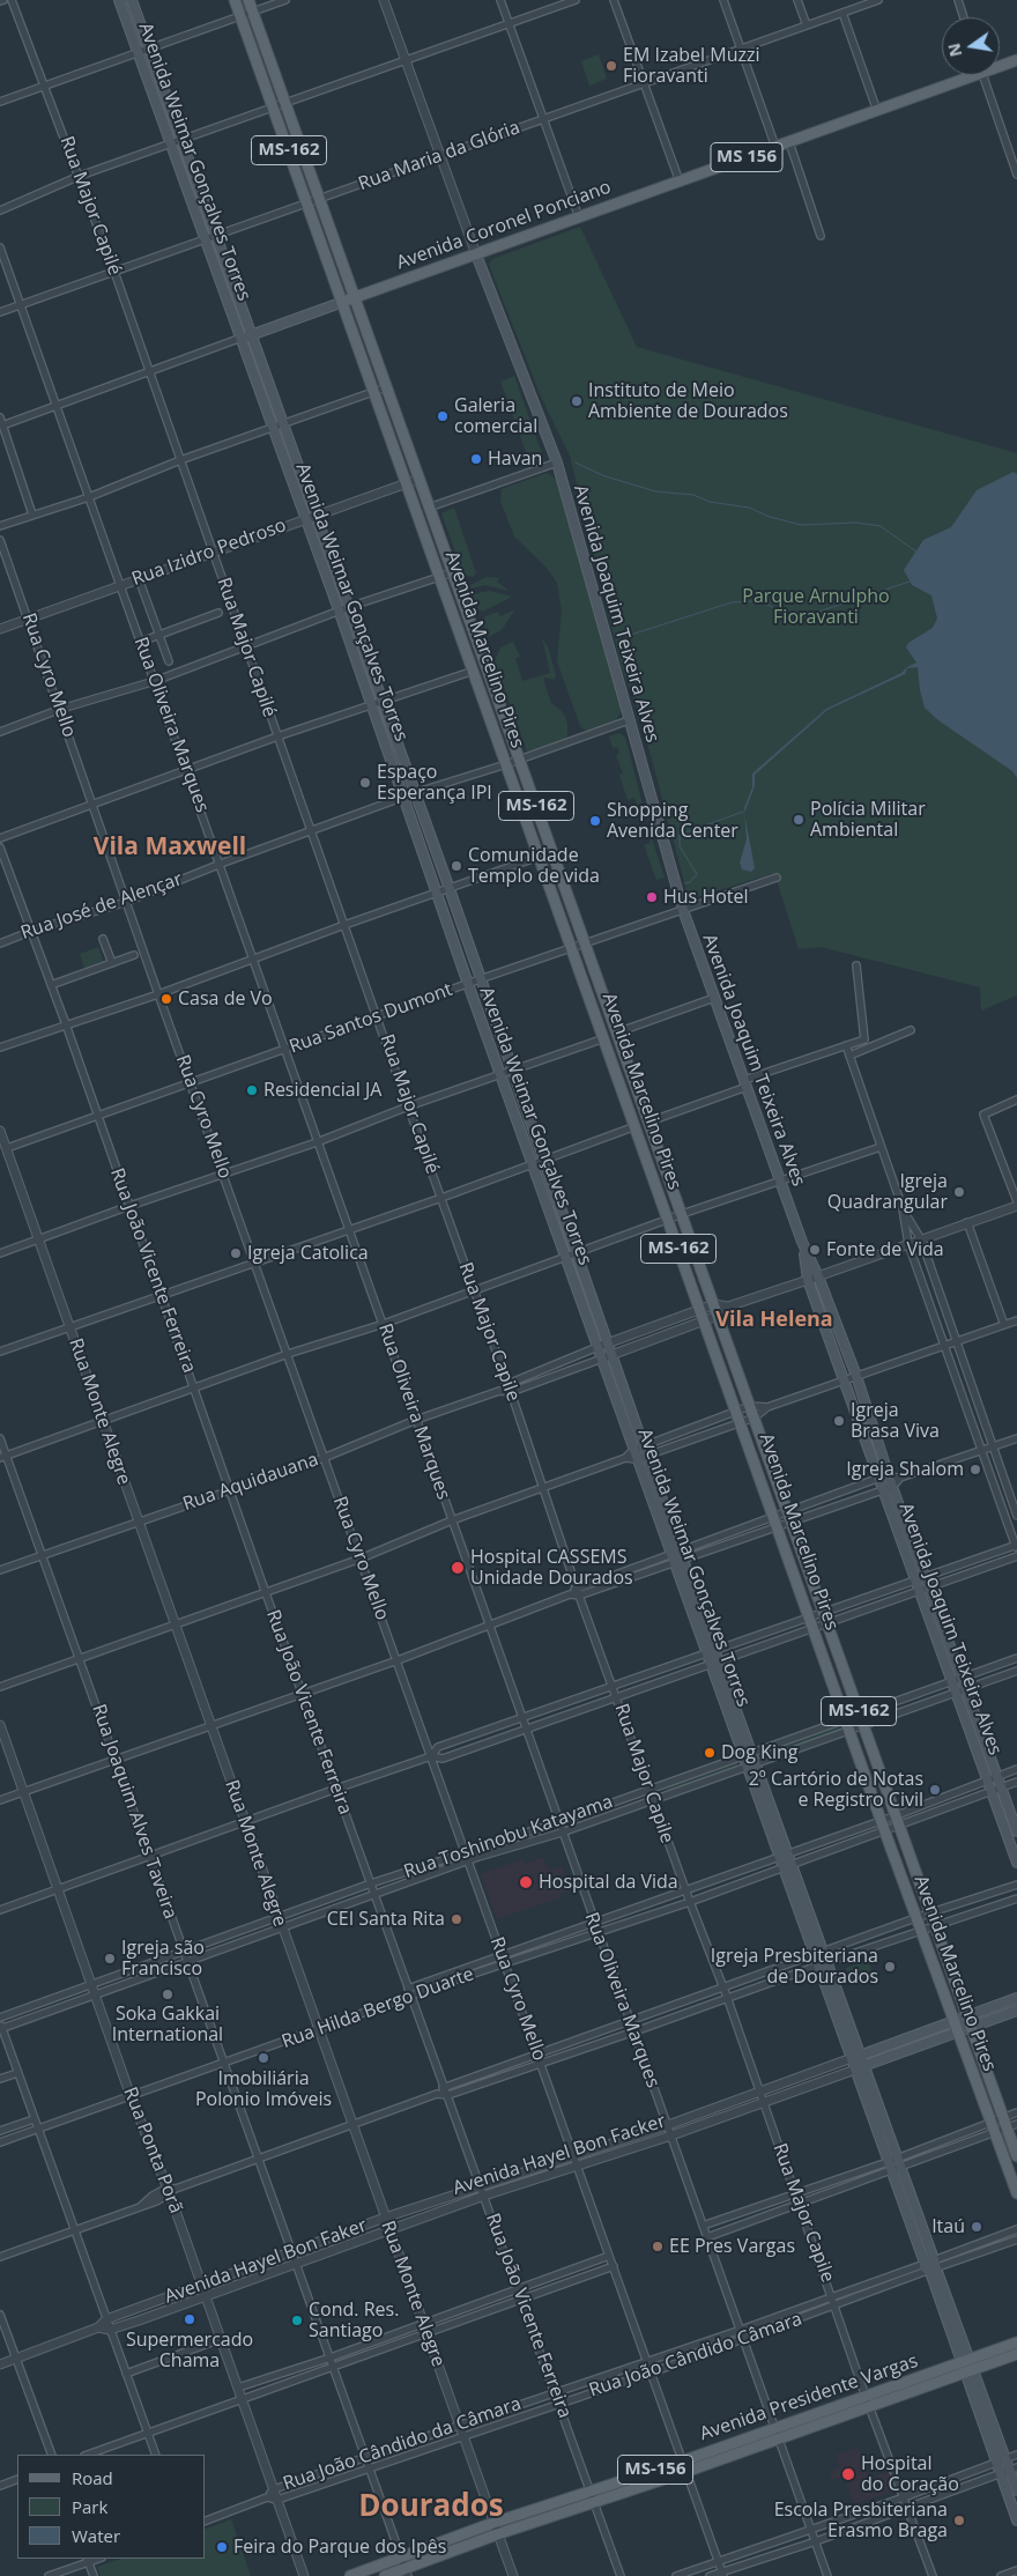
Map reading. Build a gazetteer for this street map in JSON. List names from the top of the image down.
{
  "streets": {
    "main road": [
      "MS-162",
      "MS 156",
      "Avenida Weimar Gonçalves Torres",
      "Avenida Coronel Ponciano",
      "Avenida Joaquim Teixeira Alves",
      "Avenida Marcelino Pires",
      "Avenida Hayel Bon Facker",
      "Avenida Presidente Vargas",
      "MS-156"
    ],
    "street": [
      "Rua Maria da Glória",
      "Rua Major Capilé",
      "Rua Izidro Pedroso",
      "Rua Cyro Mello",
      "Rua Oliveira Marques",
      "Rua José de Alençar",
      "Rua Santos Dumont",
      "Rua João Vicente Ferreira",
      "Rua Major Capile",
      "Rua Monte Alegre",
      "Rua Aquidauana",
      "Rua Joaquim Alves Taveira",
      "Rua Toshinobu Katayama",
      "Rua Hilda Bergo Duarte",
      "Rua Ponta Porã",
      "Avenida Hayel Bon Faker",
      "Rua João Cândido Câmara",
      "Rua João Cândido da Câmara"
    ]
  },
  "crossings": [
    ["Rua Maria da Glória", "Avenida Weimar Gonçalves Torres"],
    ["Rua Maria da Glória", "Rua Major Capilé"],
    ["Rua Maria da Glória", "Avenida Joaquim Teixeira Alves"],
    ["Rua Maria da Glória", "Avenida Marcelino Pires"],
    ["Rua Maria da Glória", "Rua Oliveira Marques"],
    ["Avenida Weimar Gonçalves Torres", "Avenida Coronel Ponciano"],
    ["Avenida Weimar Gonçalves Torres", "Rua Izidro Pedroso"],
    ["Avenida Weimar Gonçalves Torres", "Rua José de Alençar"],
    ["Avenida Weimar Gonçalves Torres", "Rua Santos Dumont"],
    ["Avenida Weimar Gonçalves Torres", "Rua Aquidauana"],
    ["Avenida Weimar Gonçalves Torres", "Rua Toshinobu Katayama"],
    ["Avenida Weimar Gonçalves Torres", "Rua Hilda Bergo Duarte"],
    ["Avenida Weimar Gonçalves Torres", "Avenida Hayel Bon Facker"],
    ["Avenida Weimar Gonçalves Torres", "Avenida Hayel Bon Faker"],
    ["Avenida Weimar Gonçalves Torres", "Rua João Cândido Câmara"],
    ["Avenida Weimar Gonçalves Torres", "Avenida Presidente Vargas"],
    ["Avenida Weimar Gonçalves Torres", "Rua João Cândido da Câmara"],
    ["Rua Major Capilé", "Avenida Coronel Ponciano"],
    ["Rua Major Capilé", "Rua Izidro Pedroso"],
    ["Rua Major Capilé", "Rua José de Alençar"],
    ["Rua Major Capilé", "Rua Santos Dumont"],
    ["Rua Major Capilé", "Rua Major Capile"],
    ["Avenida Coronel Ponciano", "Avenida Joaquim Teixeira Alves"],
    ["Avenida Coronel Ponciano", "Avenida Marcelino Pires"],
    ["Avenida Coronel Ponciano", "Rua Oliveira Marques"],
    ["Rua Izidro Pedroso", "Avenida Marcelino Pires"],
    ["Rua Izidro Pedroso", "Rua Cyro Mello"],
    ["Rua Izidro Pedroso", "Rua Oliveira Marques"],
    ["Avenida Joaquim Teixeira Alves", "Rua José de Alençar"],
    ["Avenida Joaquim Teixeira Alves", "Rua Santos Dumont"],
    ["Avenida Joaquim Teixeira Alves", "Rua Aquidauana"],
    ["Avenida Joaquim Teixeira Alves", "Rua Toshinobu Katayama"],
    ["Avenida Joaquim Teixeira Alves", "Rua Hilda Bergo Duarte"],
    ["Avenida Marcelino Pires", "Rua José de Alençar"],
    ["Avenida Marcelino Pires", "Rua Santos Dumont"],
    ["Avenida Marcelino Pires", "Rua Aquidauana"],
    ["Avenida Marcelino Pires", "Rua Toshinobu Katayama"],
    ["Avenida Marcelino Pires", "Rua Hilda Bergo Duarte"],
    ["Avenida Marcelino Pires", "Avenida Hayel Bon Facker"],
    ["Rua Cyro Mello", "Rua José de Alençar"],
    ["Rua Cyro Mello", "Rua Santos Dumont"],
    ["Rua Cyro Mello", "Rua Aquidauana"],
    ["Rua Cyro Mello", "Rua Toshinobu Katayama"],
    ["Rua Cyro Mello", "Rua Hilda Bergo Duarte"],
    ["Rua Cyro Mello", "Avenida Hayel Bon Facker"],
    ["Rua Cyro Mello", "Avenida Hayel Bon Faker"],
    ["Rua Cyro Mello", "Rua João Cândido Câmara"],
    ["Rua Cyro Mello", "Avenida Presidente Vargas"],
    ["Rua Cyro Mello", "Rua João Cândido da Câmara"],
    ["Rua Oliveira Marques", "Rua José de Alençar"],
    ["Rua Oliveira Marques", "Rua Santos Dumont"],
    ["Rua Oliveira Marques", "Rua Aquidauana"],
    ["Rua Oliveira Marques", "Rua Toshinobu Katayama"],
    ["Rua Oliveira Marques", "Rua Hilda Bergo Duarte"],
    ["Rua Oliveira Marques", "Avenida Hayel Bon Facker"],
    ["Rua Oliveira Marques", "Avenida Hayel Bon Faker"],
    ["Rua Oliveira Marques", "Rua João Cândido Câmara"],
    ["Rua Oliveira Marques", "Avenida Presidente Vargas"],
    ["Rua Oliveira Marques", "Rua João Cândido da Câmara"],
    ["Rua José de Alençar", "Rua João Vicente Ferreira"],
    ["Rua Santos Dumont", "Rua João Vicente Ferreira"],
    ["Rua Santos Dumont", "Rua Monte Alegre"],
    ["Rua João Vicente Ferreira", "Rua Aquidauana"],
    ["Rua João Vicente Ferreira", "Rua Toshinobu Katayama"],
    ["Rua João Vicente Ferreira", "Rua Hilda Bergo Duarte"],
    ["Rua João Vicente Ferreira", "Avenida Hayel Bon Facker"],
    ["Rua João Vicente Ferreira", "Avenida Hayel Bon Faker"],
    ["Rua João Vicente Ferreira", "Rua João Cândido Câmara"],
    ["Rua João Vicente Ferreira", "Avenida Presidente Vargas"],
    ["Rua João Vicente Ferreira", "Rua João Cândido da Câmara"],
    ["Rua Major Capile", "Rua Aquidauana"],
    ["Rua Major Capile", "Rua Toshinobu Katayama"],
    ["Rua Major Capile", "Rua Hilda Bergo Duarte"],
    ["Rua Major Capile", "Avenida Hayel Bon Facker"],
    ["Rua Major Capile", "Avenida Hayel Bon Faker"],
    ["Rua Major Capile", "Rua João Cândido Câmara"],
    ["Rua Major Capile", "Avenida Presidente Vargas"],
    ["Rua Major Capile", "Rua João Cândido da Câmara"],
    ["Rua Monte Alegre", "Rua Aquidauana"],
    ["Rua Monte Alegre", "Rua Toshinobu Katayama"],
    ["Rua Monte Alegre", "Rua Hilda Bergo Duarte"],
    ["Rua Monte Alegre", "Avenida Hayel Bon Facker"],
    ["Rua Monte Alegre", "Avenida Hayel Bon Faker"],
    ["Rua Monte Alegre", "Rua João Cândido Câmara"],
    ["Rua Monte Alegre", "Avenida Presidente Vargas"],
    ["Rua Monte Alegre", "Rua João Cândido da Câmara"],
    ["Rua Aquidauana", "Rua Joaquim Alves Taveira"],
    ["Rua Joaquim Alves Taveira", "Rua Toshinobu Katayama"],
    ["Rua Joaquim Alves Taveira", "Rua Hilda Bergo Duarte"],
    ["Rua Joaquim Alves Taveira", "Avenida Hayel Bon Facker"],
    ["Rua Joaquim Alves Taveira", "Avenida Hayel Bon Faker"],
    ["Rua Joaquim Alves Taveira", "Rua João Cândido Câmara"],
    ["Rua Joaquim Alves Taveira", "Avenida Presidente Vargas"],
    ["Rua Joaquim Alves Taveira", "Rua João Cândido da Câmara"],
    ["Rua Toshinobu Katayama", "Rua Ponta Porã"],
    ["Rua Hilda Bergo Duarte", "Rua Ponta Porã"],
    ["Rua Ponta Porã", "Avenida Hayel Bon Facker"],
    ["Rua Ponta Porã", "Avenida Hayel Bon Faker"],
    ["Rua Ponta Porã", "Rua João Cândido Câmara"],
    ["Rua Ponta Porã", "Rua João Cândido da Câmara"],
    ["Rua João Cândido Câmara", "Rua João Cândido da Câmara"]
  ],
  "districts": ["Vila Maxwell", "Vila Helena", "Dourados"],
  "parks": ["Parque Arnulpho Fioravanti"],
  "places": [
    "EM Izabel Muzzi Fioravanti",
    "Instituto de Meio Ambiente de Dourados",
    "Galeria comercial",
    "Havan",
    "Espaço Esperança IPI",
    "Polícia Militar Ambiental",
    "Shopping Avenida Center",
    "Comunidade Templo de vida",
    "Hus Hotel",
    "Casa de Vo",
    "Residencial JA",
    "Igreja Quadrangular",
    "Fonte de Vida",
    "Igreja Catolica",
    "Igreja Brasa Viva",
    "Igreja Shalom",
    "Hospital CASSEMS Unidade Dourados",
    "Dog King",
    "2º Cartório de Notas e Registro Civil",
    "Hospital da Vida",
    "CEI Santa Rita",
    "Igreja são Francisco",
    "Igreja Presbiteriana de Dourados",
    "Soka Gakkai International",
    "Imobiliária Polonio Imóveis",
    "Itaú",
    "EE Pres Vargas",
    "Supermercado Chama",
    "Cond. Res. Santiago",
    "Hospital do Coração",
    "Escola Presbiteriana Erasmo Braga",
    "Feira do Parque dos Ipês"
  ],
  "legend": ["Road", "Park", "Water"],
  "north": "left"
}
